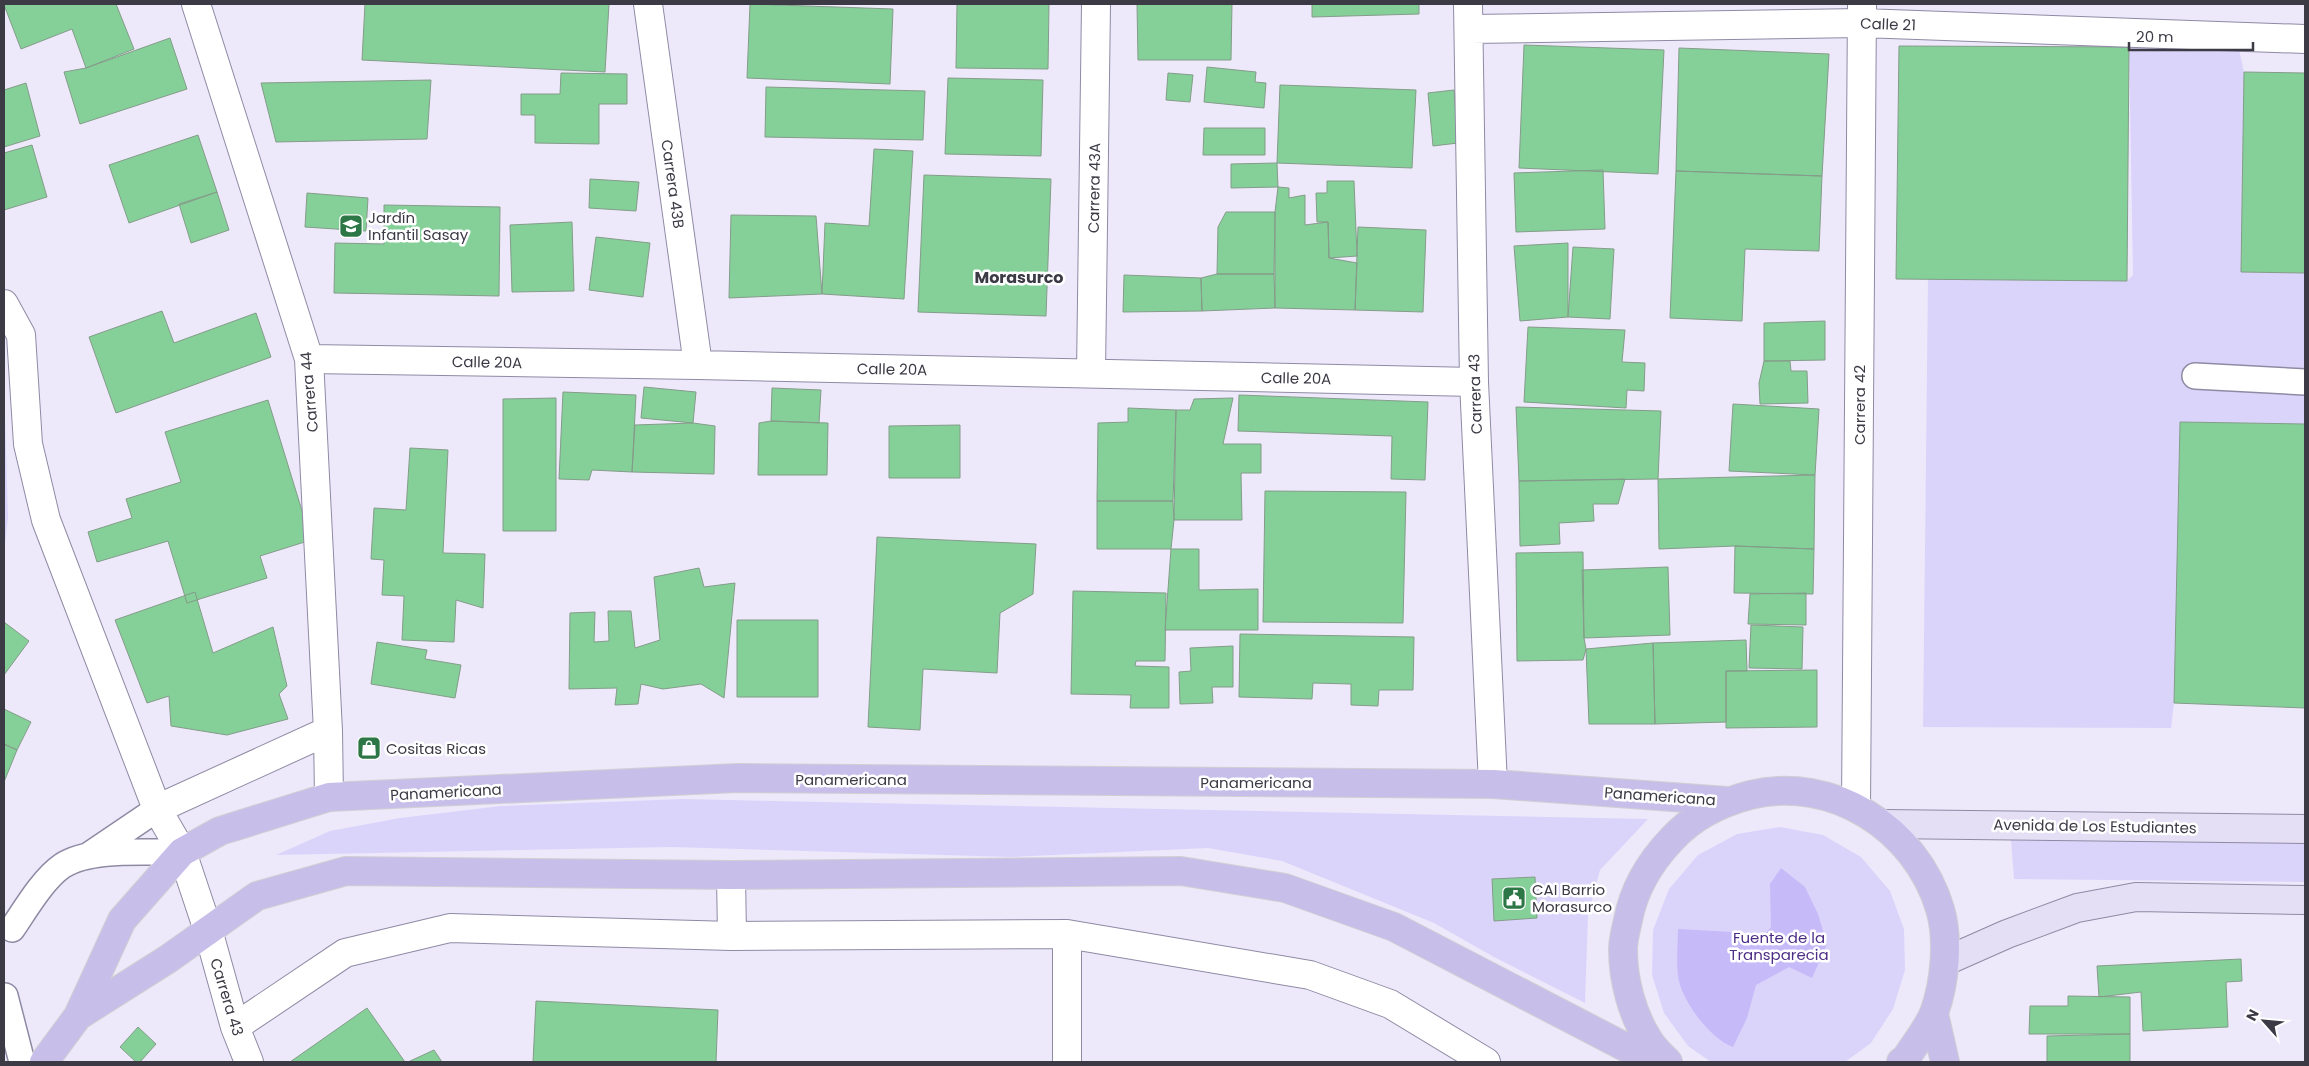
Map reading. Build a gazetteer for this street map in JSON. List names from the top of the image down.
{
  "streets": {
    "main road": ["Panamericana", "Avenida de Los Estudiantes"],
    "street": [
      "Calle 21",
      "Carrera 43B",
      "Carrera 43A",
      "Calle 20A",
      "Carrera 44",
      "Carrera 43",
      "Carrera 42"
    ]
  },
  "crossings": [
    ["Calle 21", "Carrera 43"],
    ["Calle 21", "Carrera 42"],
    ["Carrera 43B", "Calle 20A"],
    ["Carrera 43A", "Calle 20A"],
    ["Calle 20A", "Carrera 44"],
    ["Calle 20A", "Carrera 43"],
    ["Carrera 44", "Panamericana"],
    ["Carrera 43", "Panamericana"]
  ],
  "districts": ["Morasurco"],
  "parks": ["Fuente de la Transparecia"],
  "places": {
    "school or university": ["Jardín Infantil Sasay"],
    "shop": ["Cositas Ricas"],
    "public building": ["CAI Barrio Morasurco"]
  },
  "scale_bar": "20 m",
  "north": "top left"
}
